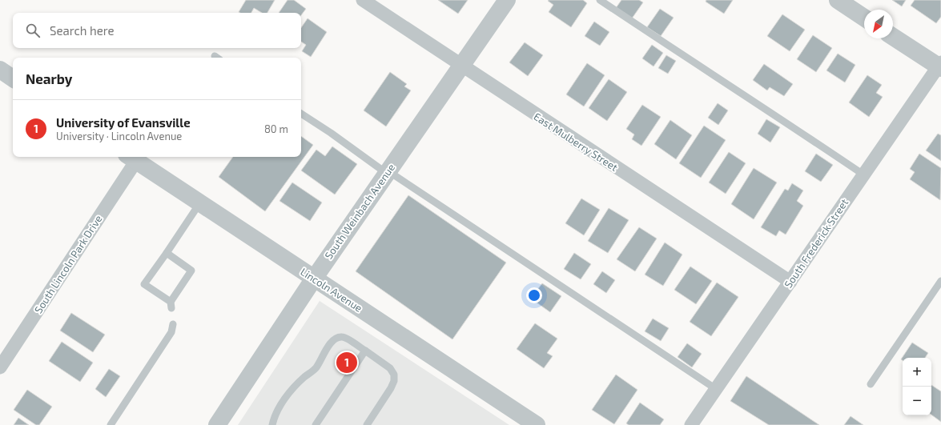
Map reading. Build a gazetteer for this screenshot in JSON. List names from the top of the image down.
{
  "streets": {
    "street": [
      "East Mulberry Street",
      "South Weinbach Avenue",
      "South Frederick Street",
      "South Lincoln Park Drive",
      "Lincoln Avenue"
    ]
  },
  "crossings": [
    ["East Mulberry Street", "South Weinbach Avenue"],
    ["East Mulberry Street", "South Frederick Street"],
    ["South Weinbach Avenue", "Lincoln Avenue"],
    ["South Lincoln Park Drive", "Lincoln Avenue"]
  ],
  "north": "bottom left",
  "page": {
    "search": "Search here",
    "heading": "Nearby",
    "list": [
      {
        "mark": "1",
        "name": "University of Evansville",
        "note": "University · Lincoln Avenue",
        "value": "80 m"
      }
    ],
    "pins": "1",
    "map_buttons": ["+", "−"]
  }
}
